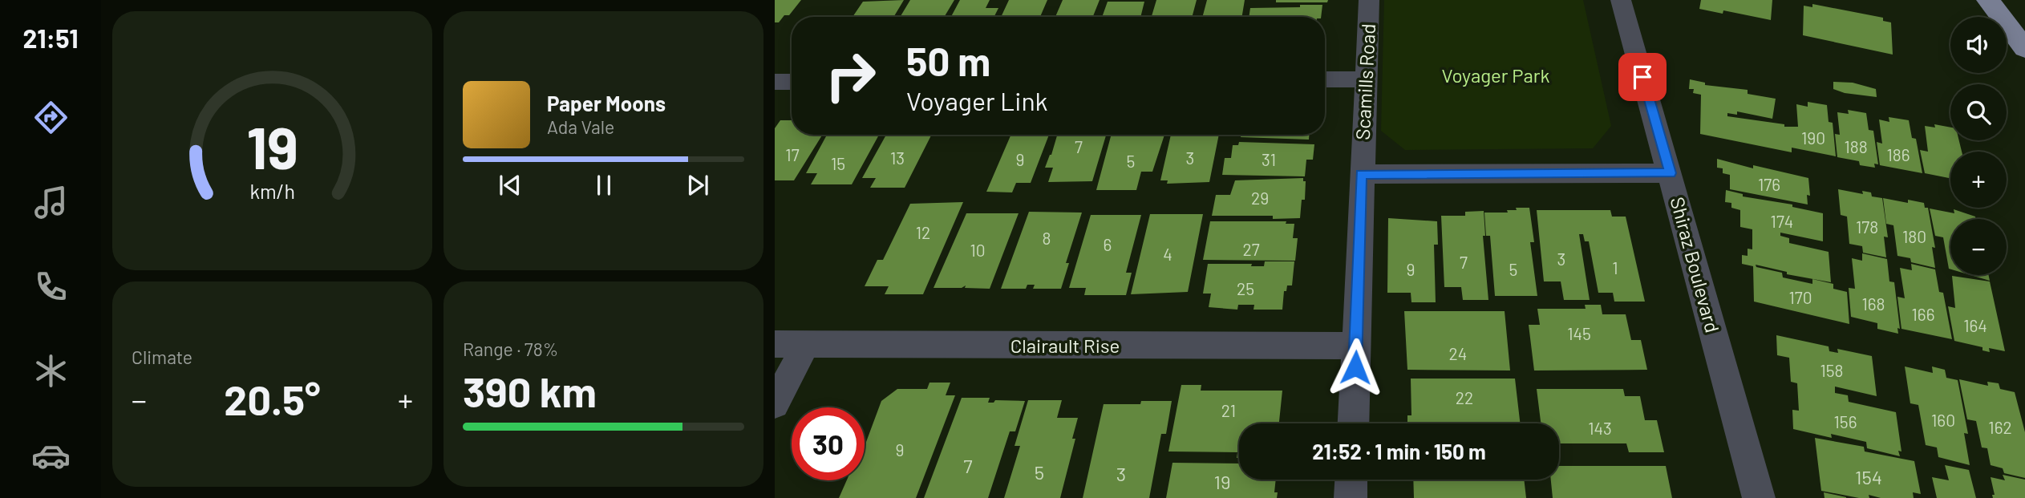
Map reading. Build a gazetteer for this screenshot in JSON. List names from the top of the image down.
{
  "streets": {
    "street": ["Scamills Road", "Shiraz Boulevard", "Clairault Rise"]
  },
  "crossings": [
    ["Scamills Road", "Clairault Rise"]
  ],
  "parks": ["Voyager Park"],
  "house_numbers": [
    "190",
    "7",
    "188",
    "17",
    "186",
    "13",
    "3",
    "9",
    "31",
    "5",
    "15",
    "176",
    "29",
    "174",
    "178",
    "12",
    "180",
    "8",
    "6",
    "27",
    "10",
    "4",
    "3",
    "7",
    "1",
    "9",
    "5",
    "25",
    "170",
    "168",
    "166",
    "164",
    "145",
    "24",
    "158",
    "22",
    "21",
    "160",
    "156",
    "162",
    "143",
    "9",
    "7",
    "5",
    "3",
    "154",
    "19"
  ],
  "page": {
    "tabs": "21:51",
    "map_buttons": ["+", "−"],
    "turn": ["50 m", "Voyager Link"],
    "song": ["Paper Moons", "Ada Vale"],
    "tile": [
      "Climate",
      ["Range · 78%", "390 km"]
    ],
    "heat": ["−", "20.5°", "+"],
    "limit": "30",
    "trip": "21:52 · 1 min · 150 m",
    "gauge": ["19", "km/h"]
  }
}
